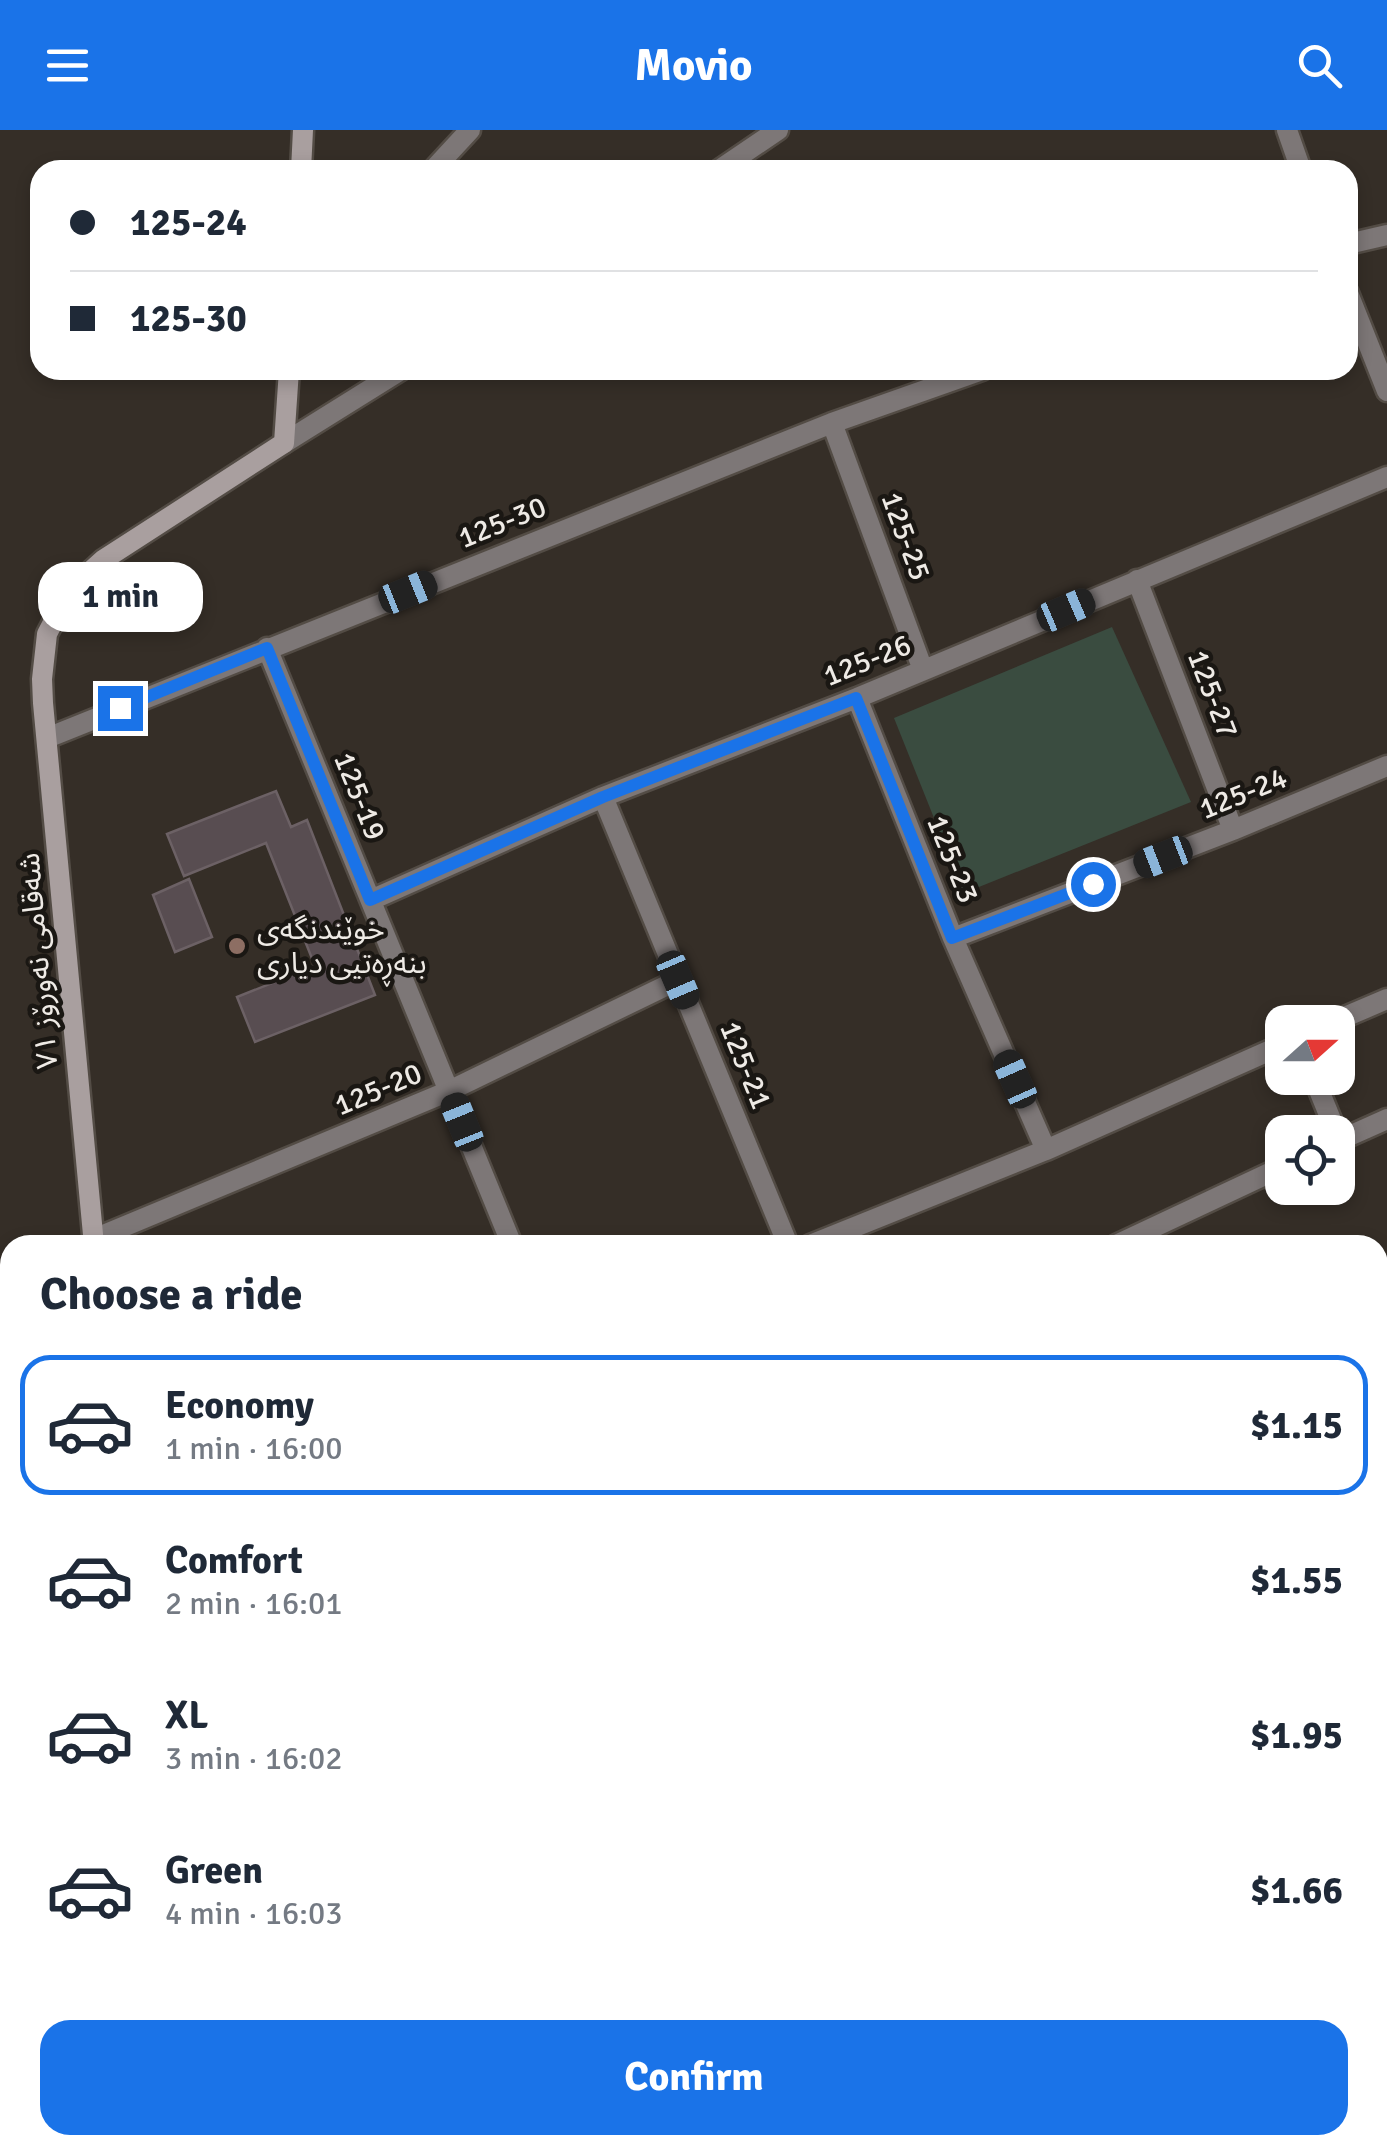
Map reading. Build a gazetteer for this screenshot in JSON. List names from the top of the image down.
{
  "streets": {
    "street": [
      "125-30",
      "125-25",
      "125-26",
      "125-27",
      "125-24",
      "125-19",
      "125-23",
      "شەقامی نەورۆز ٧١",
      "125-21",
      "125-20"
    ]
  },
  "crossings": [
    ["125-30", "125-25"],
    ["125-30", "125-19"],
    ["125-30", "شەقامی نەورۆز ٧١"],
    ["125-25", "125-26"],
    ["125-26", "125-27"],
    ["125-26", "125-19"],
    ["125-26", "125-23"],
    ["125-26", "125-21"],
    ["125-27", "125-24"],
    ["125-24", "125-23"],
    ["125-19", "125-20"],
    ["125-21", "125-20"]
  ],
  "places": ["خوێندنگەی بنەڕەتیی دیاری"],
  "north": "right",
  "page": {
    "header": "Movio",
    "banner": ["125-24", "125-30"],
    "bubble": "1 min",
    "heading": "Choose a ride",
    "list": [
      {
        "name": "Economy",
        "note": "1 min · 16:00",
        "value": "$1.15"
      },
      {
        "name": "Comfort",
        "note": "2 min · 16:01",
        "value": "$1.55"
      },
      {
        "name": "XL",
        "note": "3 min · 16:02",
        "value": "$1.95"
      },
      {
        "name": "Green",
        "note": "4 min · 16:03",
        "value": "$1.66"
      }
    ],
    "buttons": "Confirm"
  }
}
